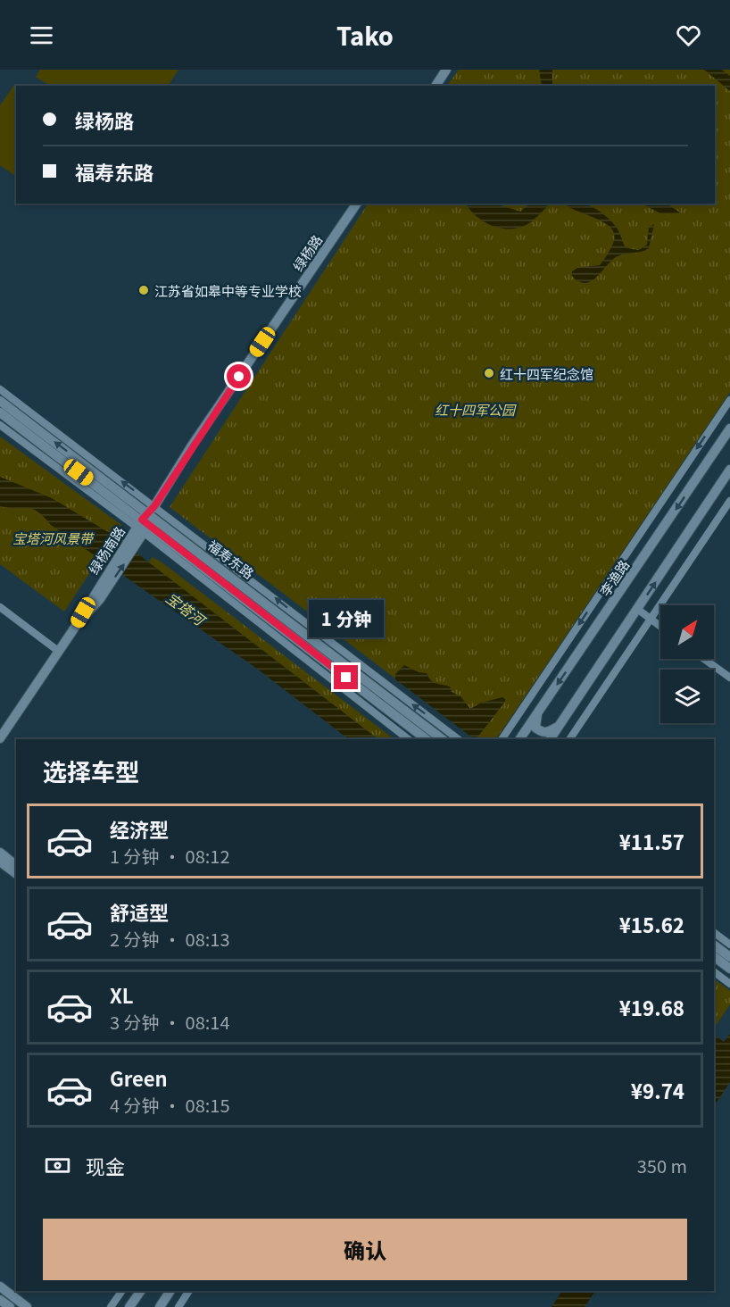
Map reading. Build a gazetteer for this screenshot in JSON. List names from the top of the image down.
{
  "streets": {
    "main road": [
      "绿杨路",
      "绿杨南路",
      "福寿东路",
      "李渔路"
    ]
  },
  "crossings": [
    ["绿杨路", "绿杨南路"],
    ["绿杨路", "福寿东路"],
    ["绿杨南路", "福寿东路"]
  ],
  "water": ["宝塔河"],
  "parks": ["红十四军公园", "宝塔河风景带"],
  "places": ["江苏省如皋中等专业学校", "红十四军纪念馆"],
  "north": "top right",
  "page": {
    "header": "Tako",
    "banner": ["绿杨路", "福寿东路"],
    "bubble": "1 分钟",
    "heading": "选择车型",
    "list": [
      {
        "name": "经济型",
        "note": "1 分钟 · 08:12",
        "value": "¥11.57"
      },
      {
        "name": "舒适型",
        "note": "2 分钟 · 08:13",
        "value": "¥15.62"
      },
      {
        "name": "XL",
        "note": "3 分钟 · 08:14",
        "value": "¥19.68"
      },
      {
        "name": "Green",
        "note": "4 分钟 · 08:15",
        "value": "¥9.74"
      }
    ],
    "pay": ["现金", "350 m"],
    "buttons": "确认"
  }
}
